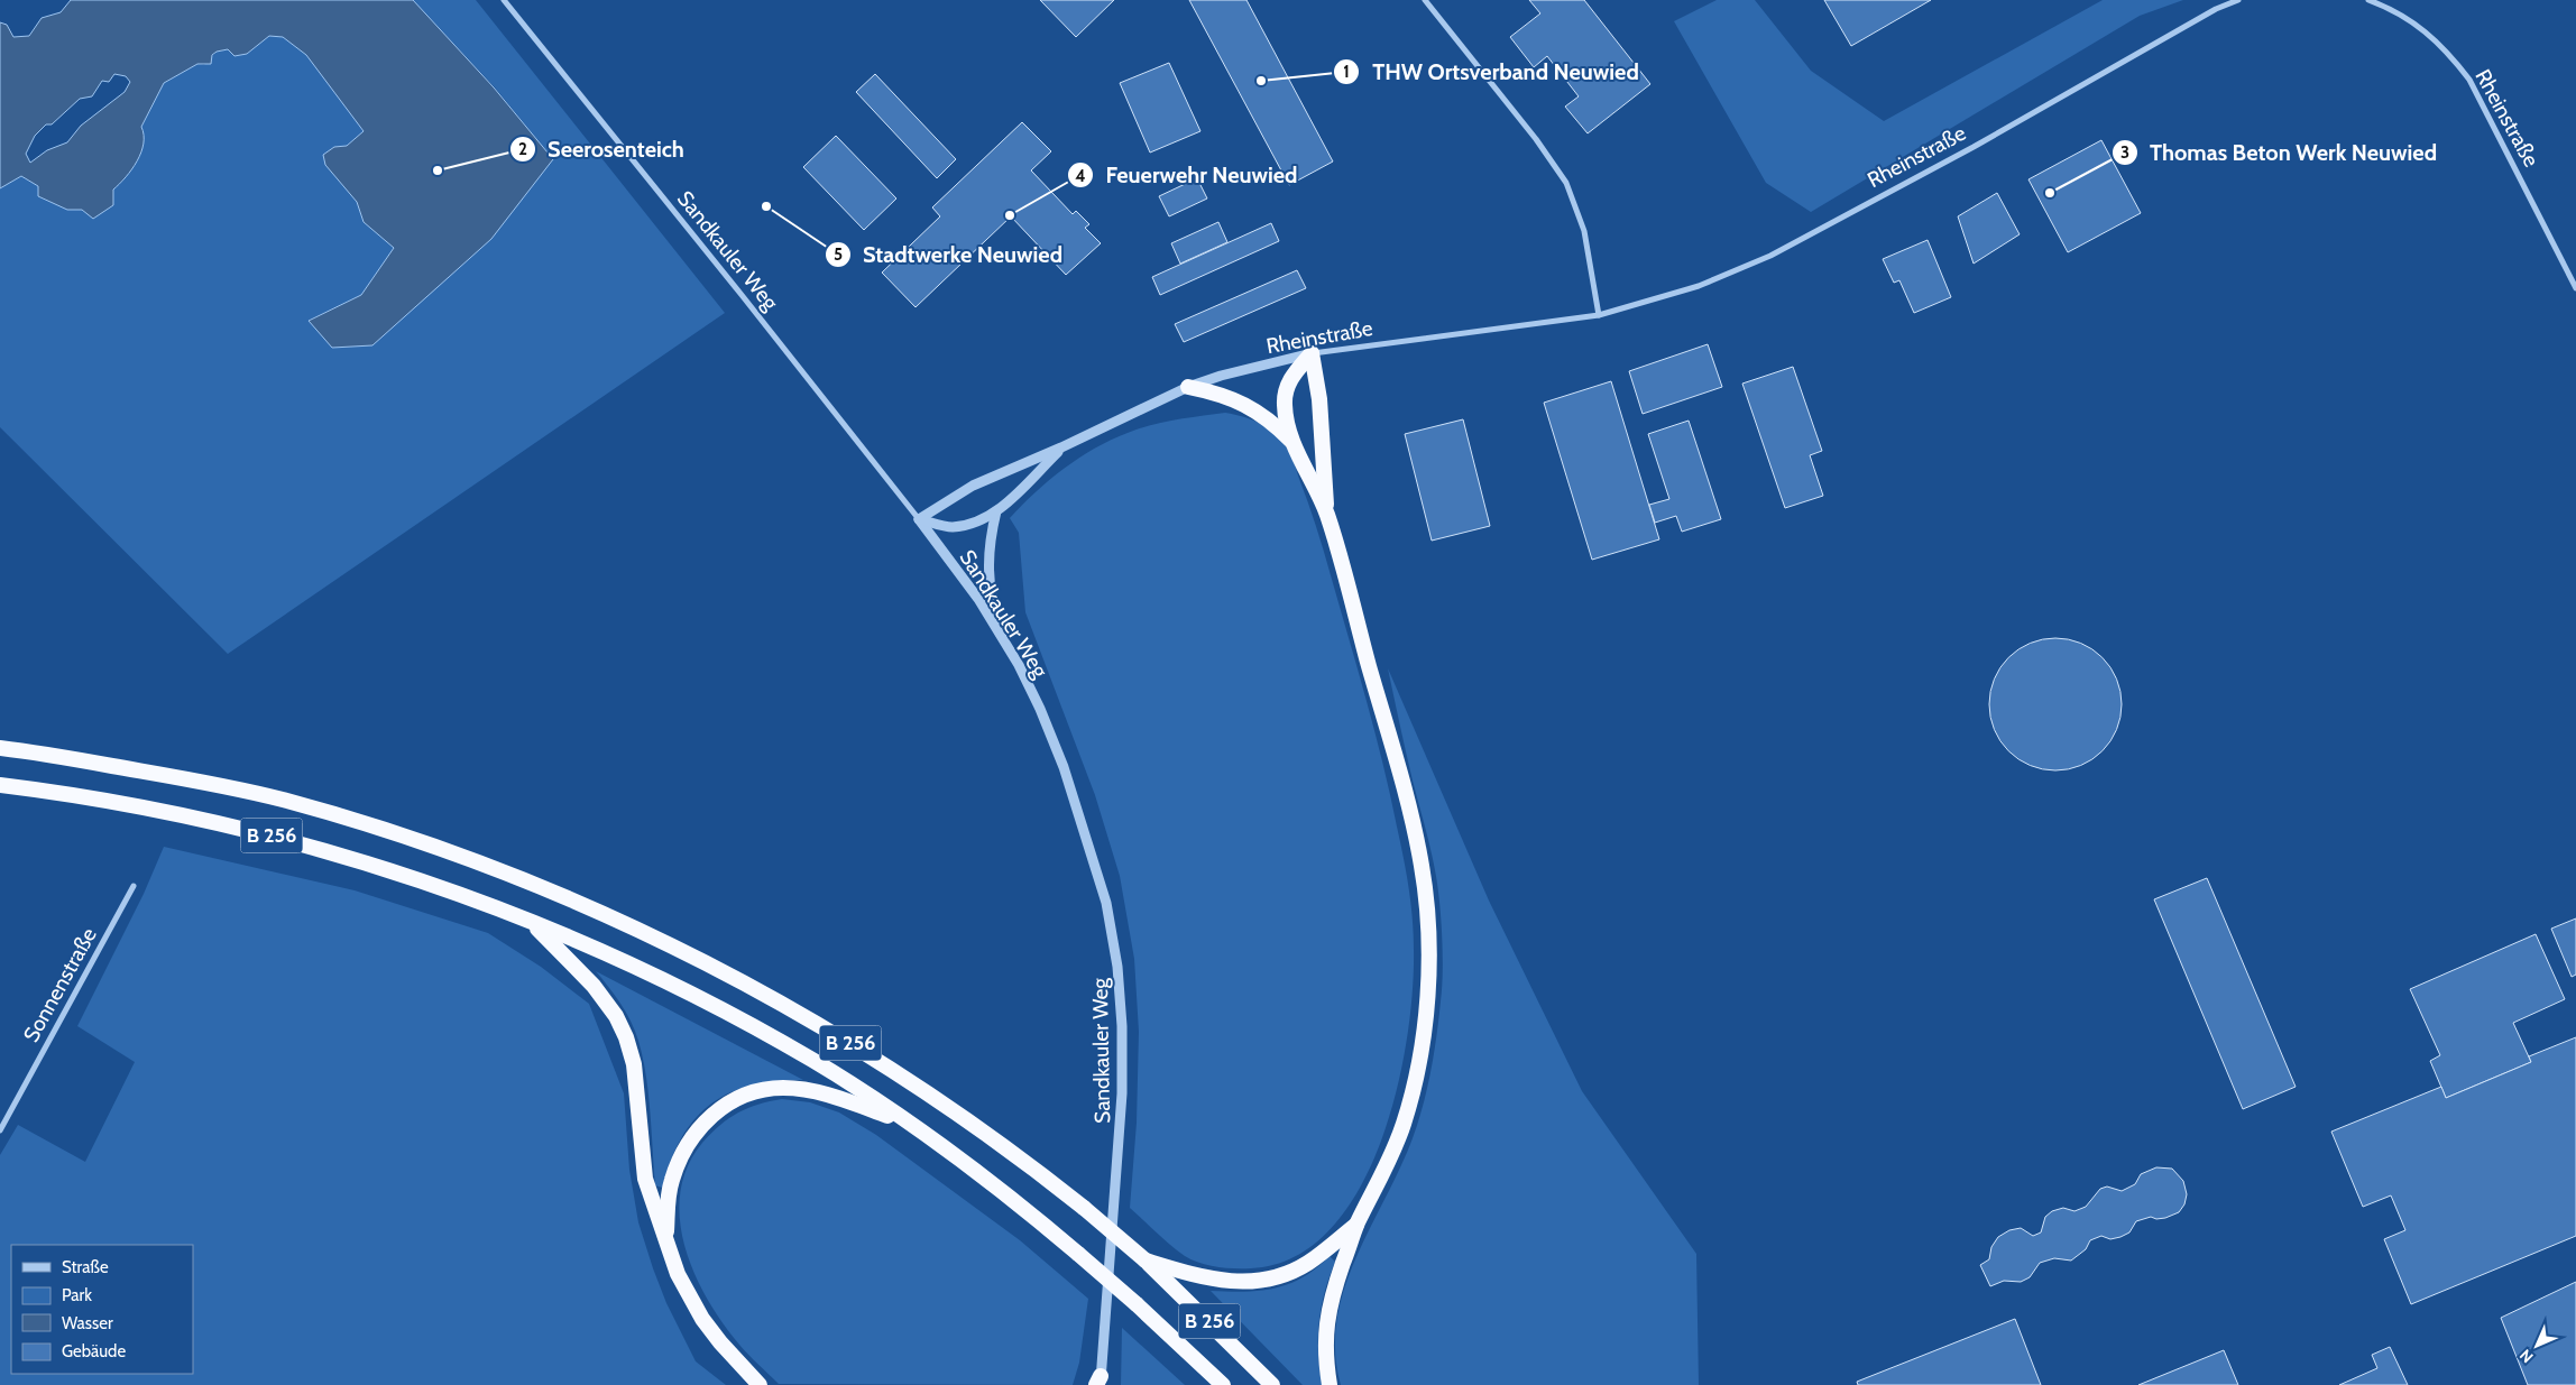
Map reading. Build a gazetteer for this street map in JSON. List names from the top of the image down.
{
  "streets": {
    "highway": ["B 256"],
    "street": ["Rheinstraße", "Sandkauler Weg", "Sonnenstraße"]
  },
  "crossings": [
    ["Rheinstraße", "Sandkauler Weg"]
  ],
  "places": [
    "THW Ortsverband Neuwied",
    "Seerosenteich",
    "Thomas Beton Werk Neuwied",
    "Stadtwerke Neuwied",
    "Feuerwehr Neuwied"
  ],
  "legend": [
    "Straße",
    "Park",
    "Wasser",
    "Gebäude"
  ],
  "north": "bottom left"
}
